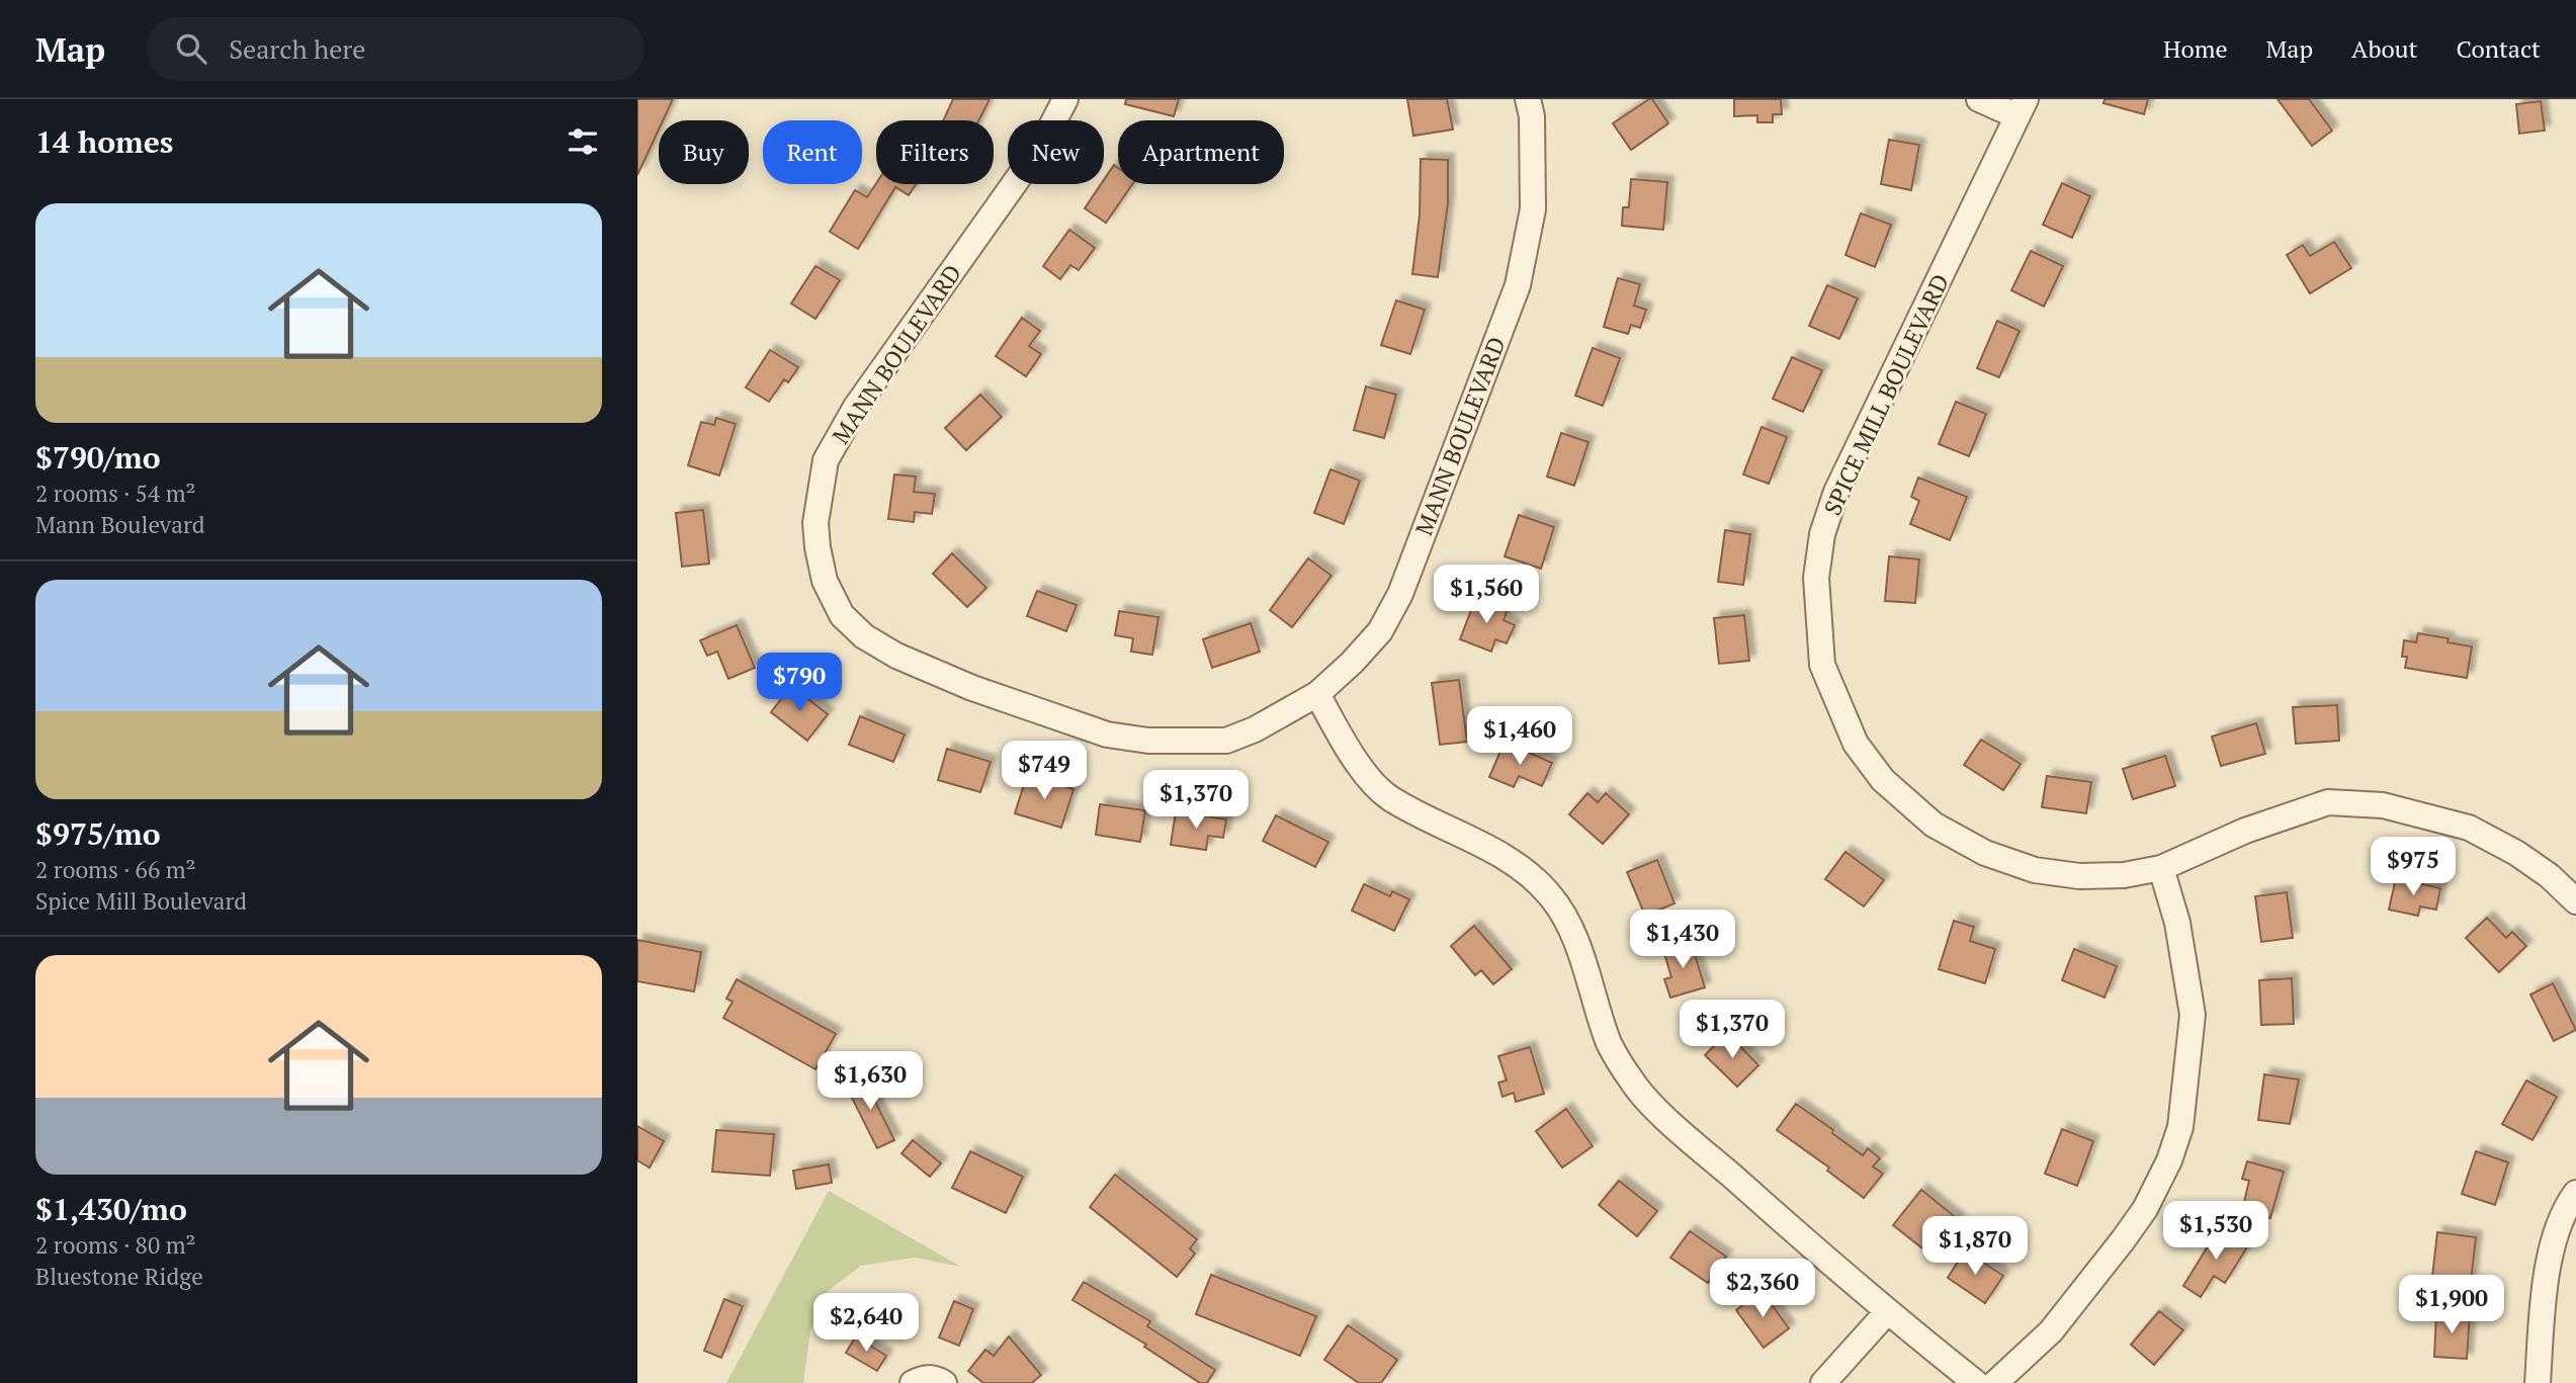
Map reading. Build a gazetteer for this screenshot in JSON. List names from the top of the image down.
{
  "streets": {
    "street": ["MANN BOULEVARD", "SPICE MILL BOULEVARD"]
  },
  "page": {
    "header": "Map",
    "search": "Search here",
    "nav": [
      "Home",
      "Map",
      "About",
      "Contact"
    ],
    "heading": "14 homes",
    "chip": [
      "Buy",
      "Rent",
      "Filters",
      "New",
      "Apartment"
    ],
    "list": [
      {
        "name": "$790/mo",
        "note": "2 rooms · 54 m² · Mann Boulevard"
      },
      {
        "name": "$975/mo",
        "note": "2 rooms · 66 m² · Spice Mill Boulevard"
      },
      {
        "name": "$1,430/mo",
        "note": "2 rooms · 80 m² · Bluestone Ridge"
      }
    ],
    "price": [
      "$1,560",
      "$790",
      "$1,460",
      "$749",
      "$1,370",
      "$975",
      "$1,430",
      "$1,370",
      "$1,630",
      "$1,530",
      "$1,870",
      "$2,360",
      "$1,900",
      "$2,640"
    ]
  }
}
